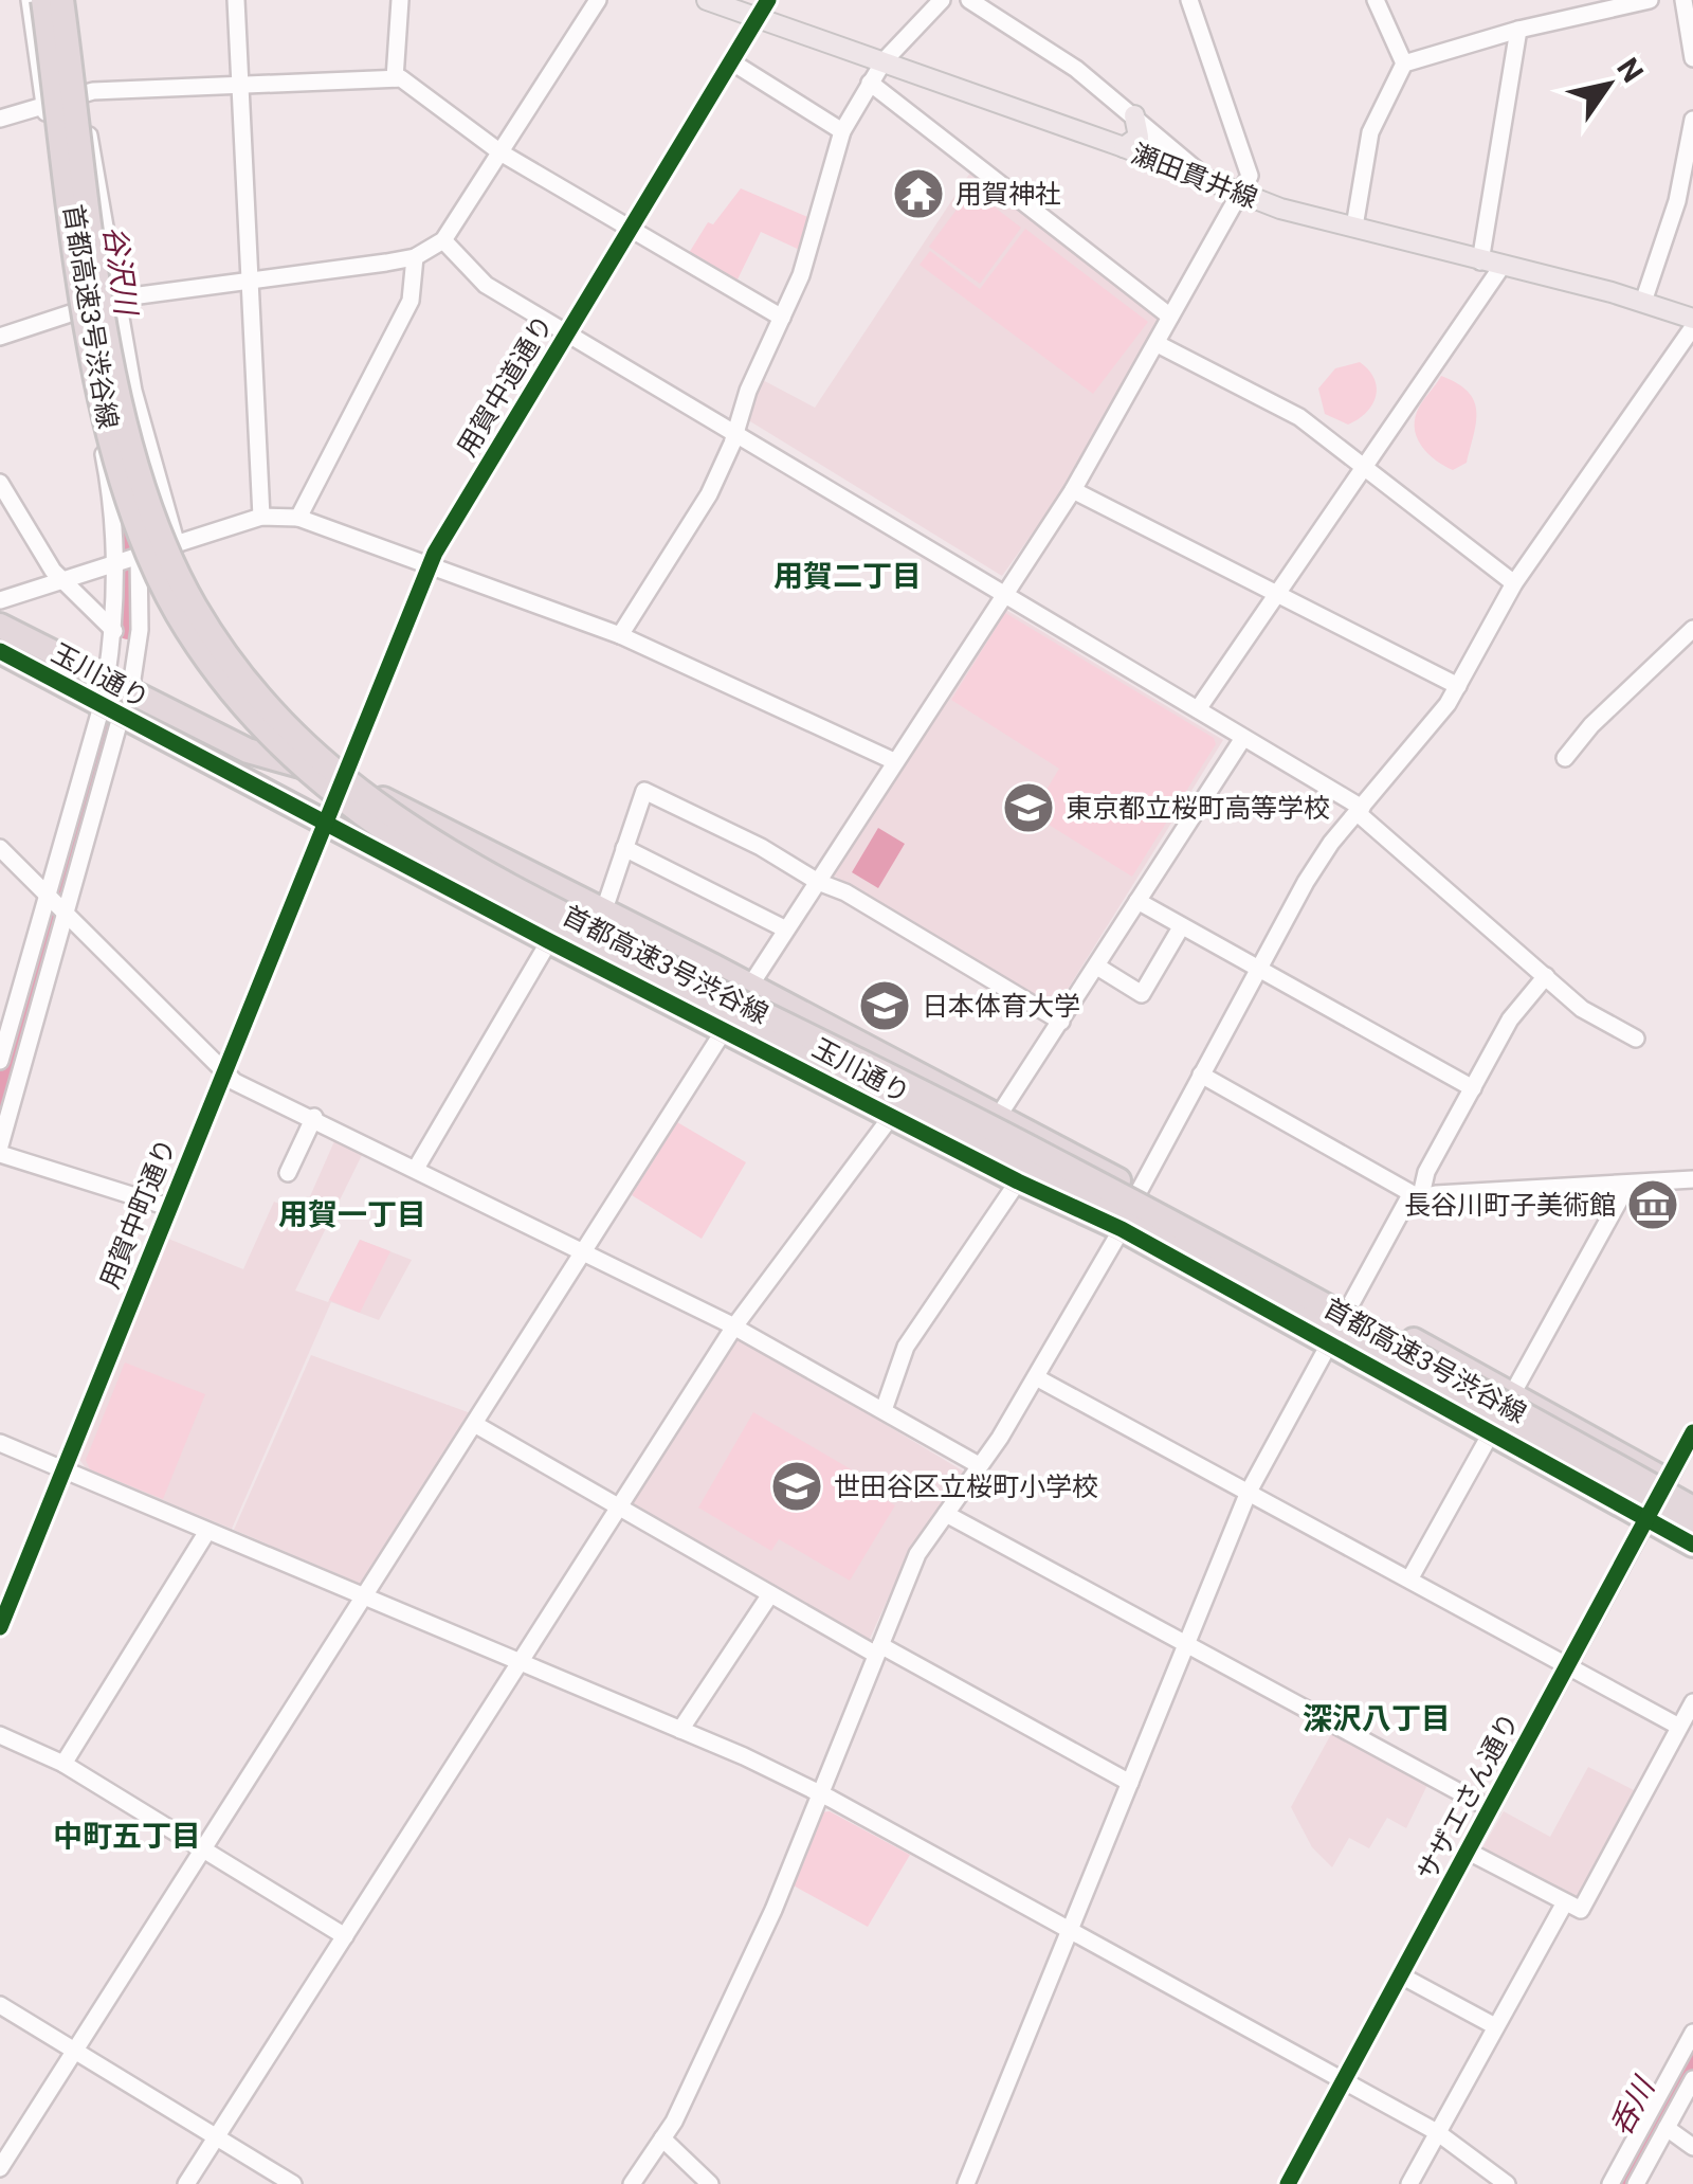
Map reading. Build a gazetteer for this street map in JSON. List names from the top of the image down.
{
  "streets": {
    "highway": ["首都高速3号渋谷線", "玉川通り"],
    "main road": ["瀬田貫井線"],
    "street": ["用賀中道通り", "用賀中町通り", "サザエさん通り"]
  },
  "crossings": [
    ["瀬田貫井線", "用賀中道通り"],
    ["用賀中道通り", "玉川通り"],
    ["用賀中道通り", "用賀中町通り"],
    ["玉川通り", "用賀中町通り"],
    ["玉川通り", "サザエさん通り"]
  ],
  "districts": [
    "用賀二丁目",
    "用賀一丁目",
    "深沢八丁目",
    "中町五丁目"
  ],
  "water": ["谷沢川", "呑川"],
  "places": {
    "temple": ["用賀神社"],
    "school or university": ["東京都立桜町高等学校", "日本体育大学", "世田谷区立桜町小学校"],
    "museum": ["長谷川町子美術館"]
  },
  "north": "top right"
}
